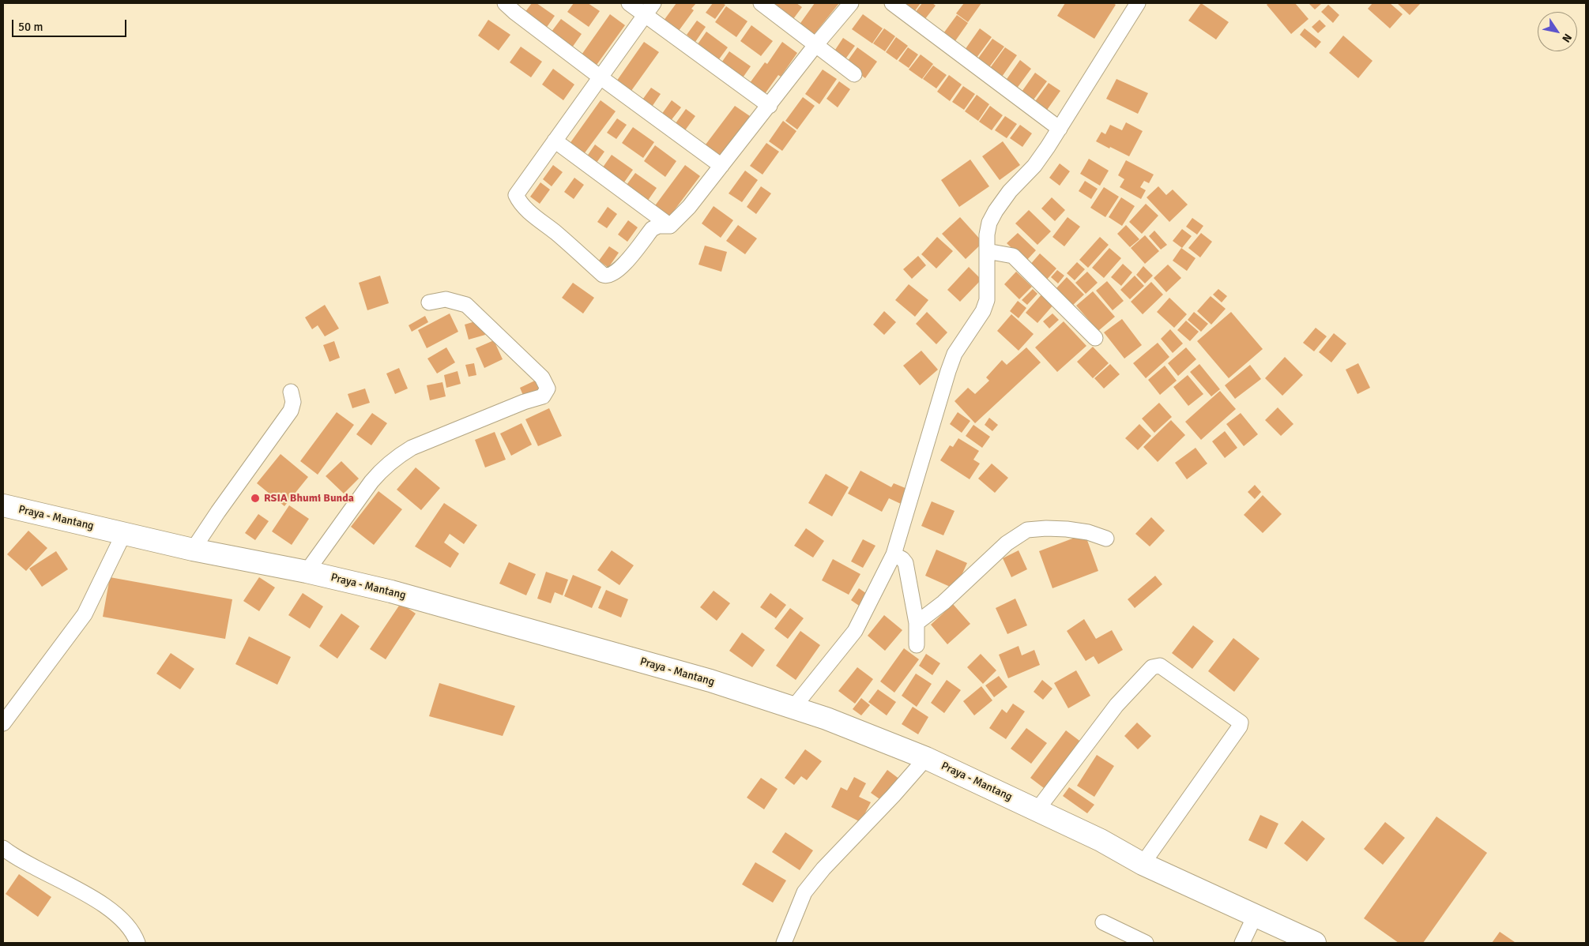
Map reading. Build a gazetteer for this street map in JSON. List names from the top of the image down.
{
  "streets": {
    "main road": ["Praya - Mantang"]
  },
  "places": ["RSIA Bhumi Bunda"],
  "scale_bar": "50 m",
  "north": "bottom right"
}
